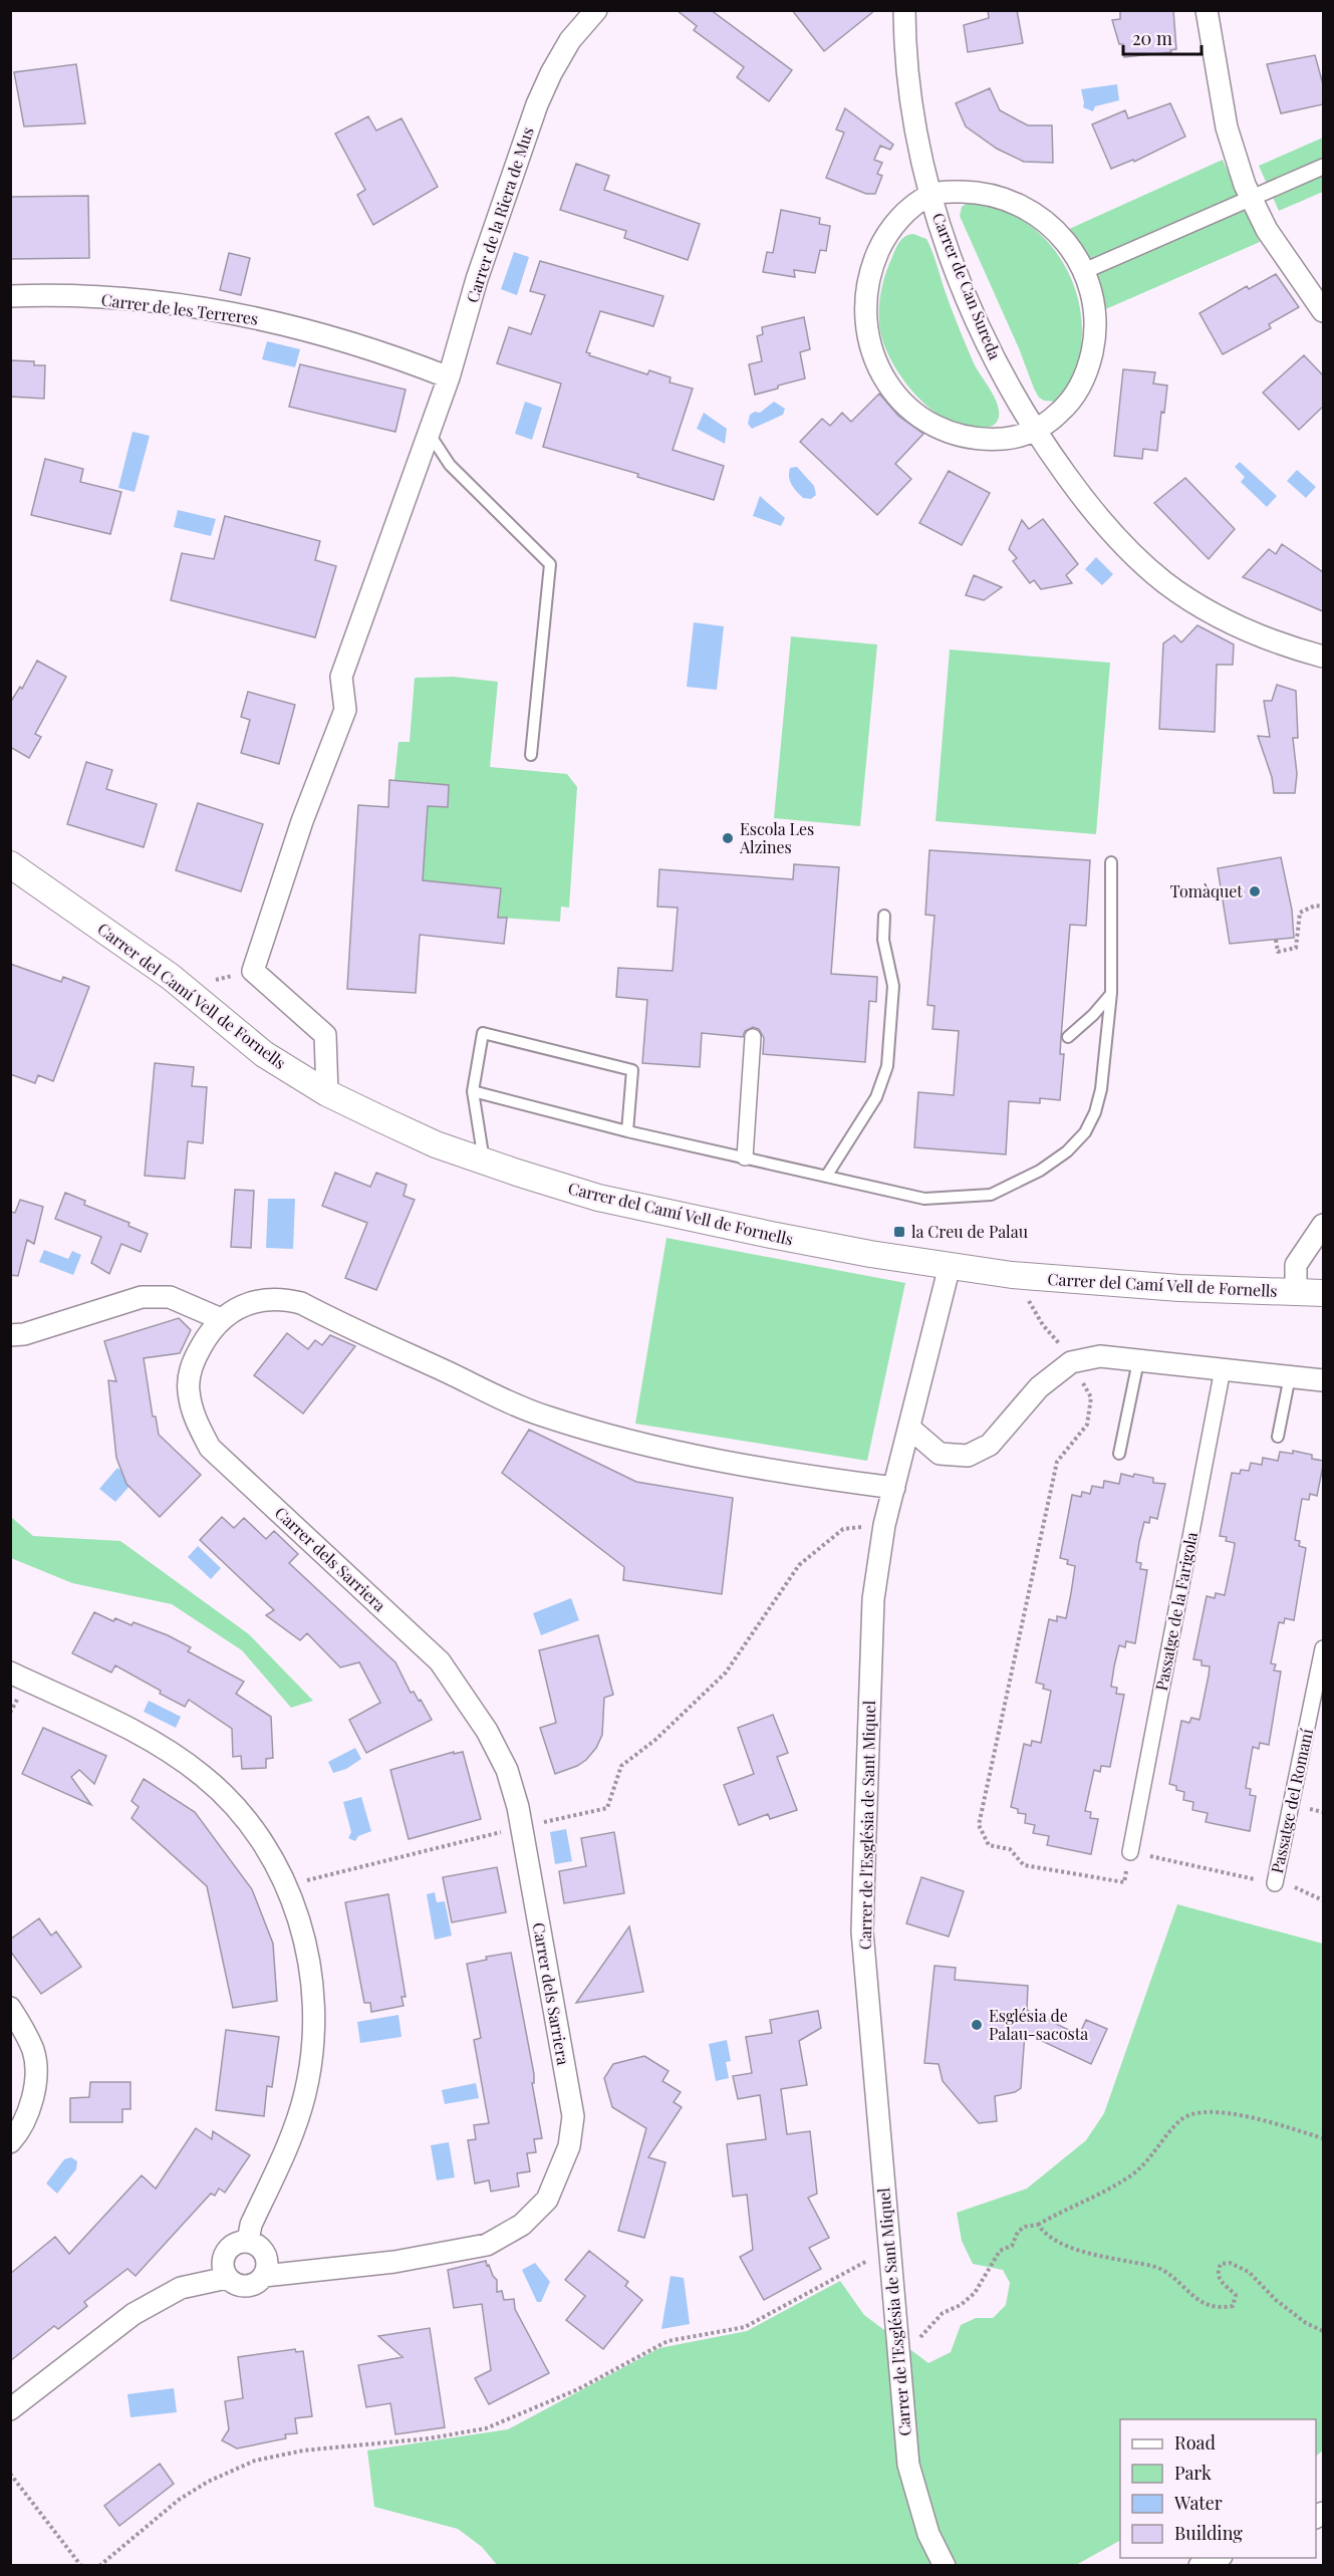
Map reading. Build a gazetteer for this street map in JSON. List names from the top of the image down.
{
  "streets": {
    "street": [
      "Carrer de la Riera de Mus",
      "Carrer de Can Sureda",
      "Carrer de les Terreres",
      "Carrer del Camí Vell de Fornells",
      "Carrer dels Sarriera",
      "Passatge de la Farigola",
      "Passatge del Romaní",
      "Carrer de l'Església de Sant Miquel"
    ]
  },
  "crossings": [
    ["Carrer de la Riera de Mus", "Carrer de les Terreres"],
    ["Carrer de la Riera de Mus", "Carrer del Camí Vell de Fornells"],
    ["Carrer del Camí Vell de Fornells", "Carrer de l'Església de Sant Miquel"],
    ["Carrer dels Sarriera", "Carrer de l'Església de Sant Miquel"]
  ],
  "places": {
    "other": ["Escola Les Alzines", "Tomàquet", "Església de Palau-sacosta"],
    "transit": ["la Creu de Palau"]
  },
  "legend": [
    "Road",
    "Park",
    "Water",
    "Building"
  ],
  "scale_bar": "20 m"
}
